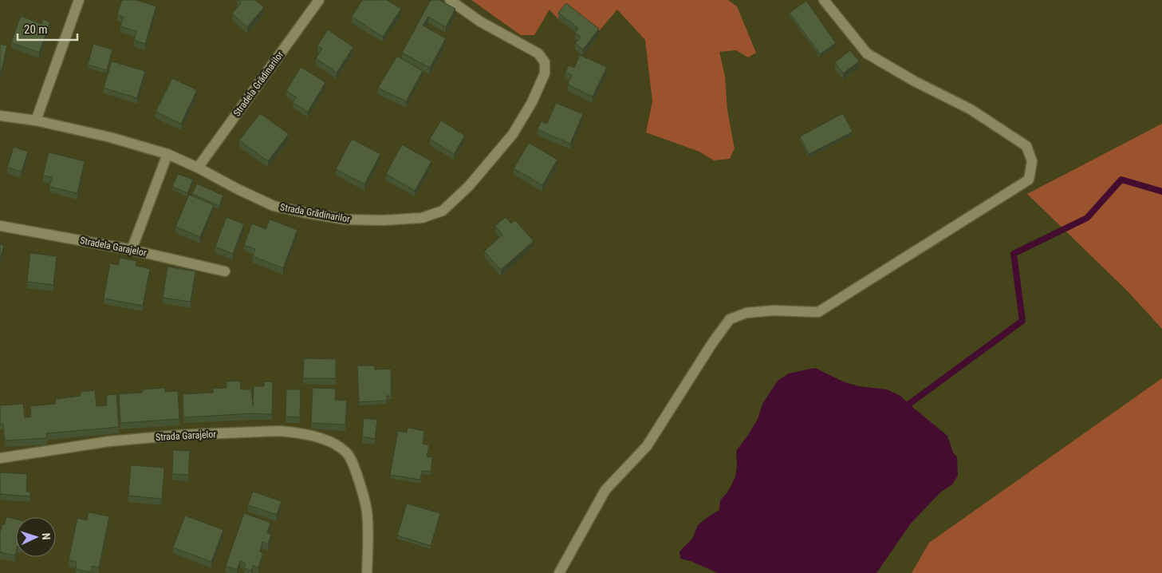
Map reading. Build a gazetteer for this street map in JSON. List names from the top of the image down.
{
  "streets": {
    "street": [
      "Stradela Grădinarilor",
      "Strada Grădinarilor",
      "Stradela Garajelor",
      "Strada Garajelor"
    ]
  },
  "crossings": [
    ["Stradela Grădinarilor", "Strada Grădinarilor"]
  ],
  "scale_bar": "20 m",
  "north": "right"
}
